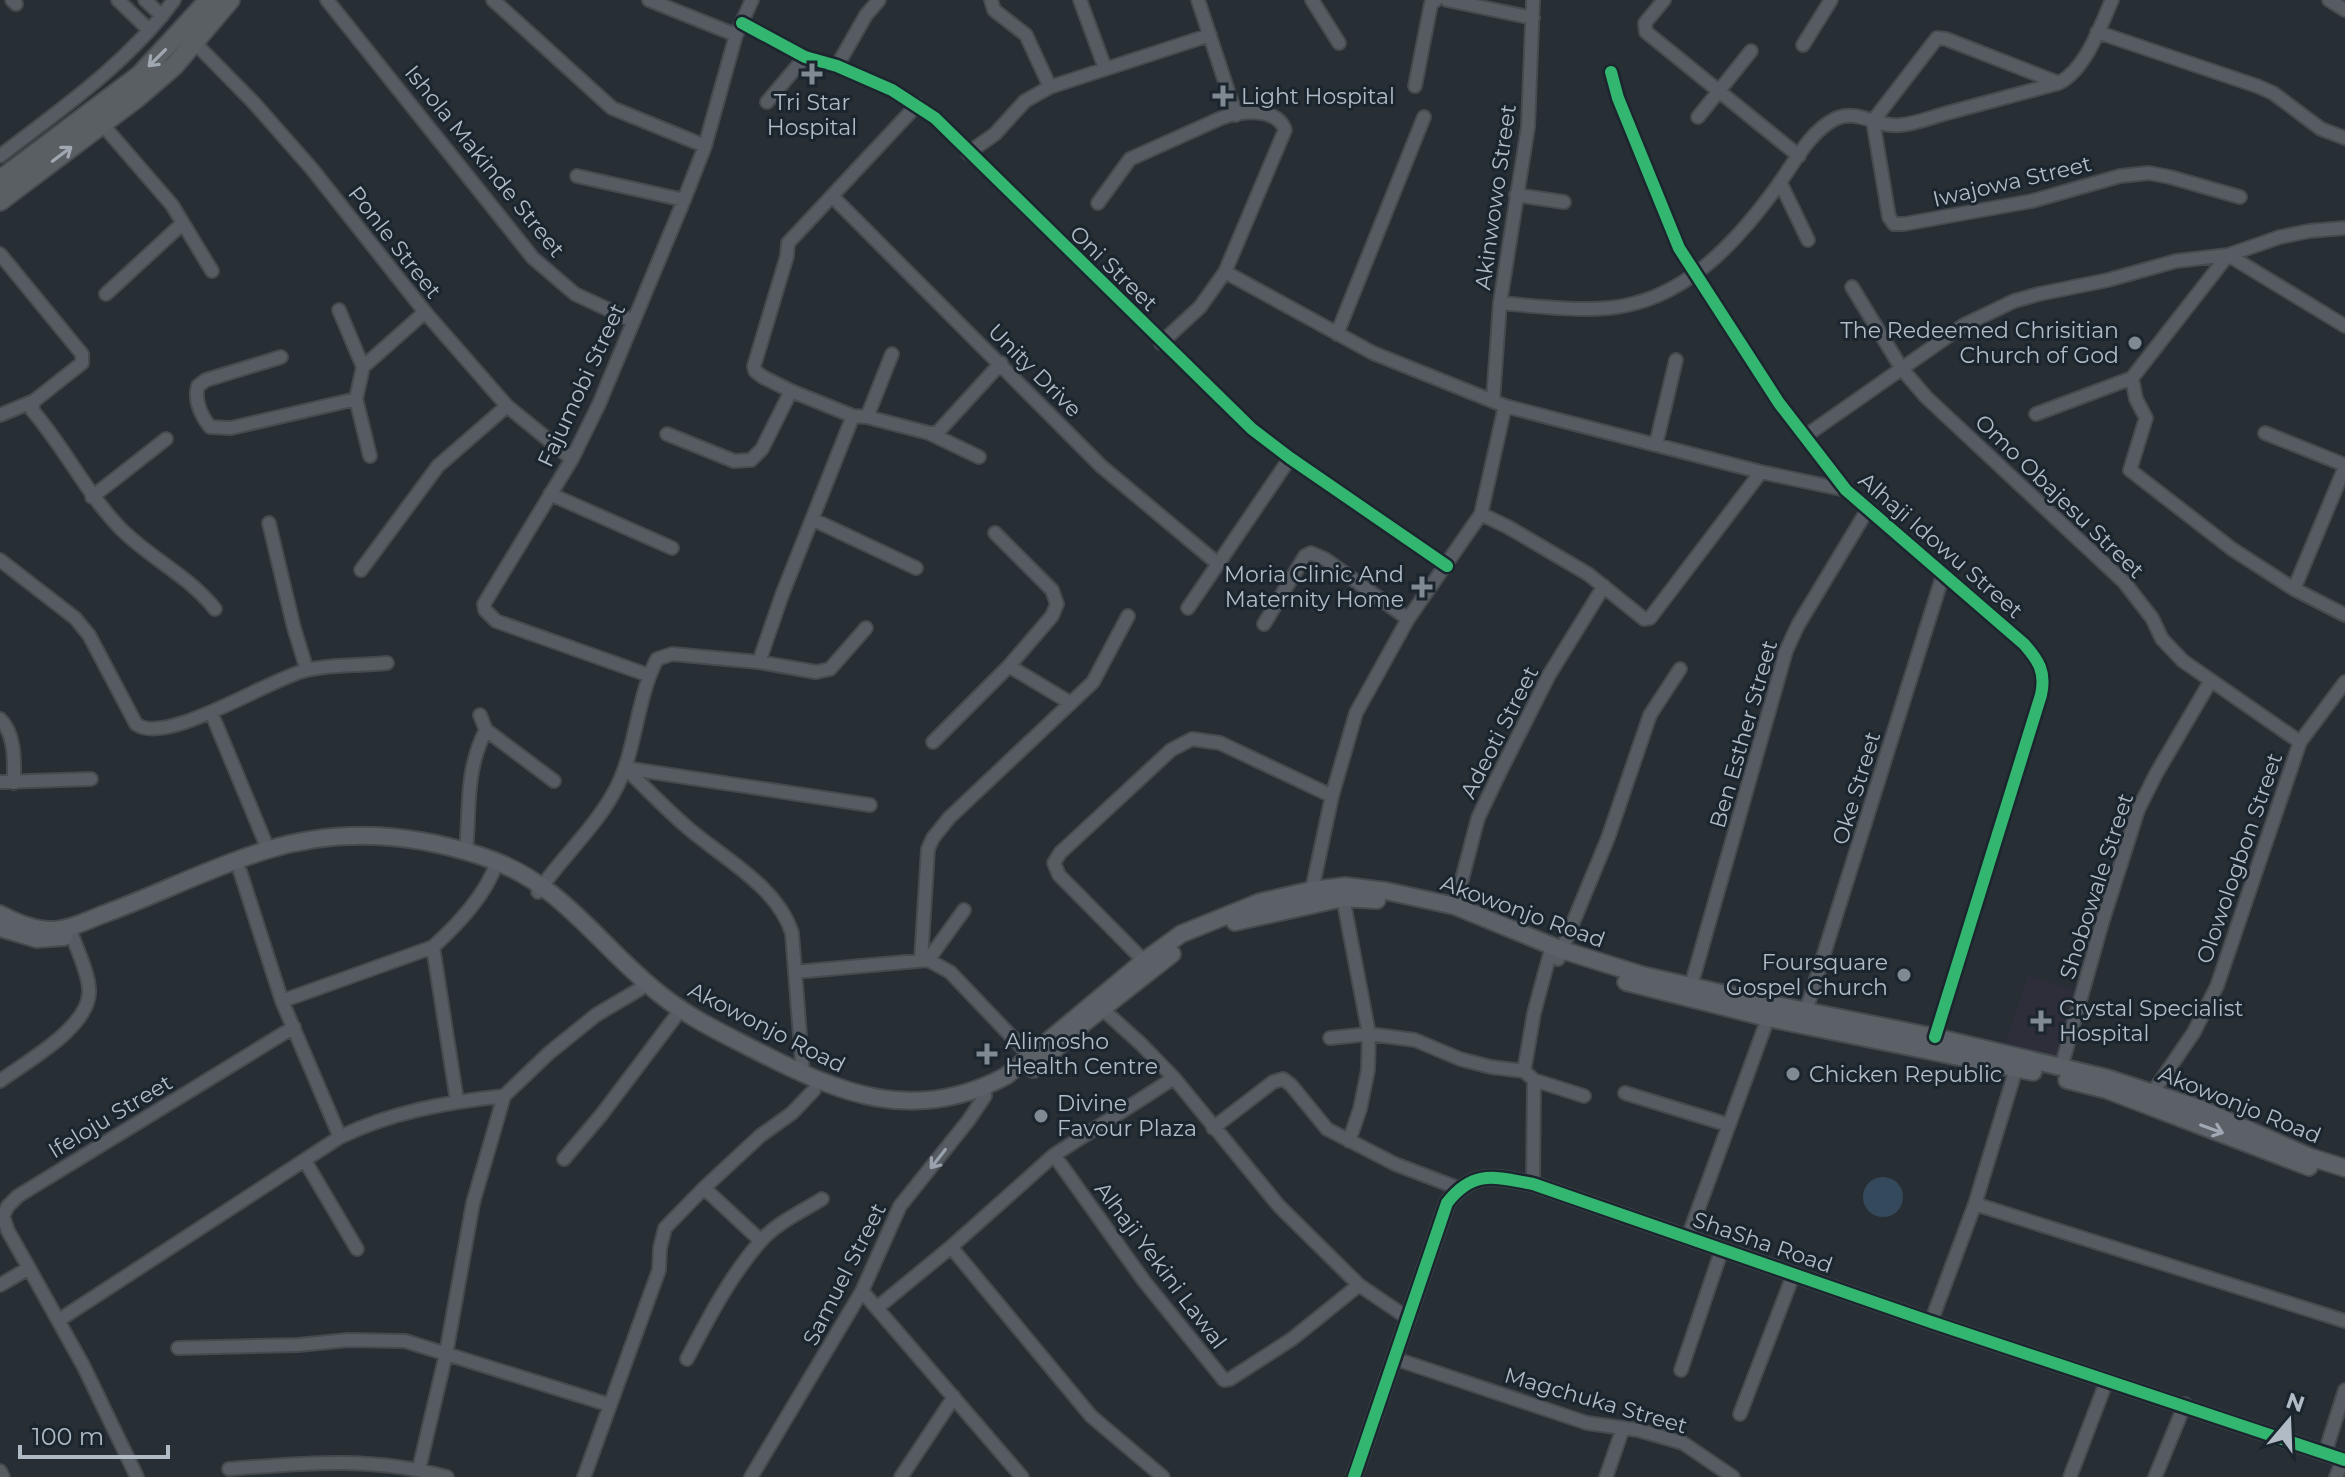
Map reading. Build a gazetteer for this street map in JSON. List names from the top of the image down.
{
  "streets": {
    "main road": ["Akowonjo Road"],
    "street": [
      "Ishola Makinde Street",
      "Iwajowa Street",
      "Akinwowo Street",
      "Ponle Street",
      "Oni Street",
      "Unity Drive",
      "Fajumobi Street",
      "Omo Obajesu Street",
      "Alhaji Idowu Street",
      "Adeoti Street",
      "Ben Esther Street",
      "Oke Street",
      "Olowologbon Street",
      "Shobowale Street",
      "Ifeloju Street",
      "ShaSha Road",
      "Alhaji Yekini Lawal",
      "Samuel Street",
      "Magchuka Street"
    ]
  },
  "crossings": [
    ["Ishola Makinde Street", "Fajumobi Street"],
    ["Ponle Street", "Fajumobi Street"],
    ["Oni Street", "Fajumobi Street"],
    ["Omo Obajesu Street", "Olowologbon Street"],
    ["Omo Obajesu Street", "Shobowale Street"],
    ["Alhaji Idowu Street", "Ben Esther Street"],
    ["Alhaji Idowu Street", "Oke Street"],
    ["Alhaji Idowu Street", "Akowonjo Road"],
    ["Adeoti Street", "Akowonjo Road"],
    ["Ben Esther Street", "Akowonjo Road"],
    ["Oke Street", "Akowonjo Road"],
    ["Olowologbon Street", "Akowonjo Road"],
    ["Shobowale Street", "Akowonjo Road"],
    ["Akowonjo Road", "Samuel Street"]
  ],
  "places": {
    "health": [
      "Tri Star Hospital",
      "Light Hospital",
      "Moria Clinic And Maternity Home",
      "Crystal Specialist Hospital",
      "Alimosho Health Centre"
    ],
    "other": [
      "The Redeemed Chrisitian Church of God",
      "Foursquare Gospel Church",
      "Chicken Republic",
      "Divine Favour Plaza"
    ]
  },
  "scale_bar": "100 m",
  "north": "top"
}
